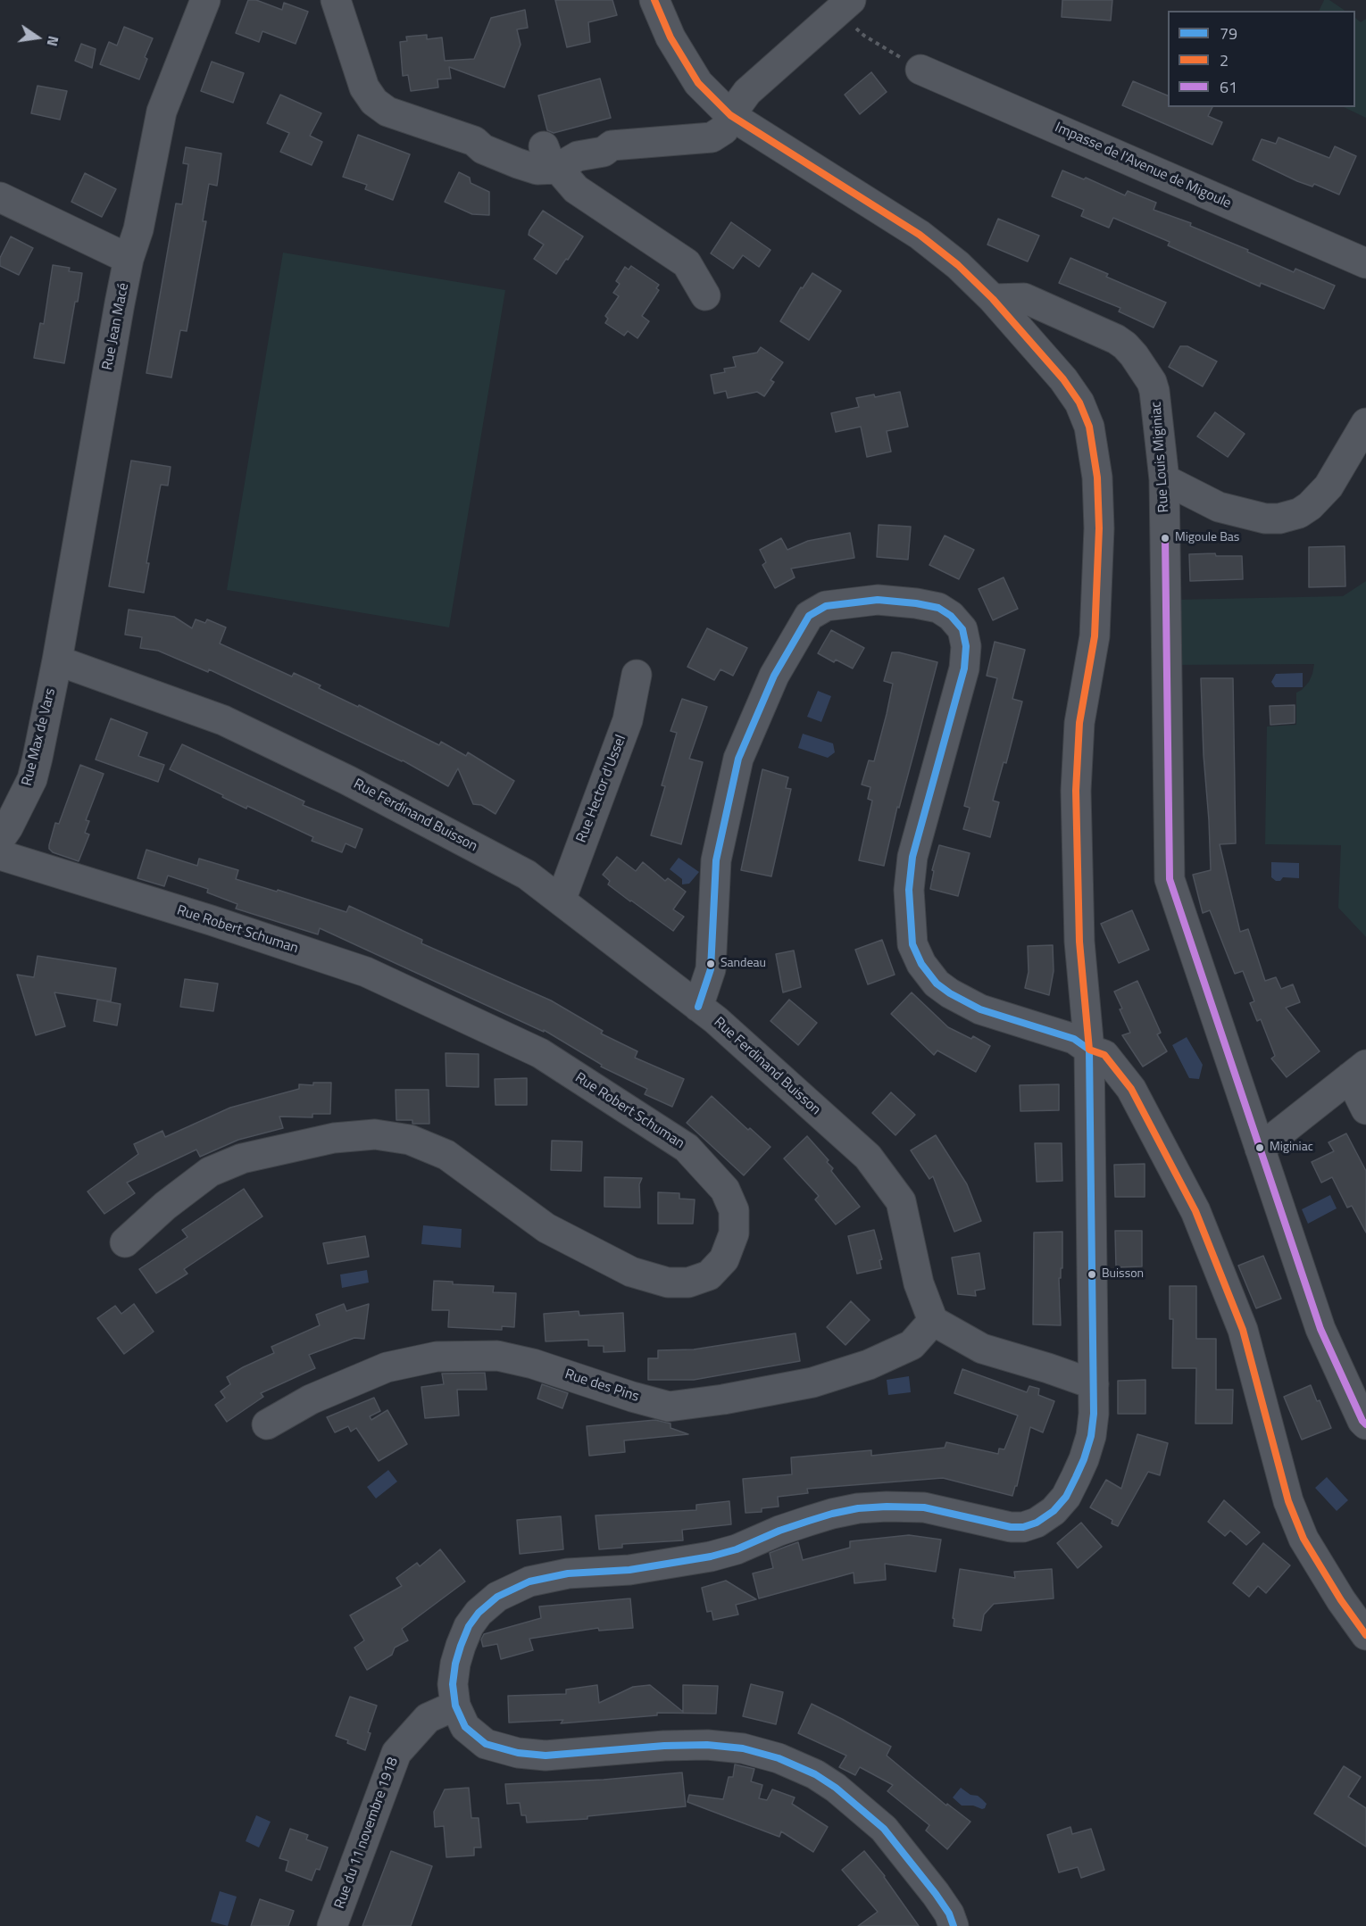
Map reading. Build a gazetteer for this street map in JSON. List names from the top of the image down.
{
  "streets": {
    "street": [
      "Impasse de l'Avenue de Migoule",
      "Rue Jean Macé",
      "Rue Louis Miginiac",
      "Rue Max de Vars",
      "Rue Hector d'Ussel",
      "Rue Ferdinand Buisson",
      "Rue Robert Schuman",
      "Rue des Pins",
      "Rue du 11 novembre 1918"
    ]
  },
  "crossings": [
    ["Rue Jean Macé", "Rue Max de Vars"],
    ["Rue Jean Macé", "Rue Ferdinand Buisson"],
    ["Rue Max de Vars", "Rue Ferdinand Buisson"],
    ["Rue Hector d'Ussel", "Rue Ferdinand Buisson"],
    ["Rue Ferdinand Buisson", "Rue des Pins"]
  ],
  "places": [
    "Migoule Bas",
    "Sandeau",
    "Miginiac",
    "Buisson"
  ],
  "lines": ["transit line 2", "transit line 61", "transit line 79"],
  "legend": ["79", "2", "61"],
  "north": "right"
}
